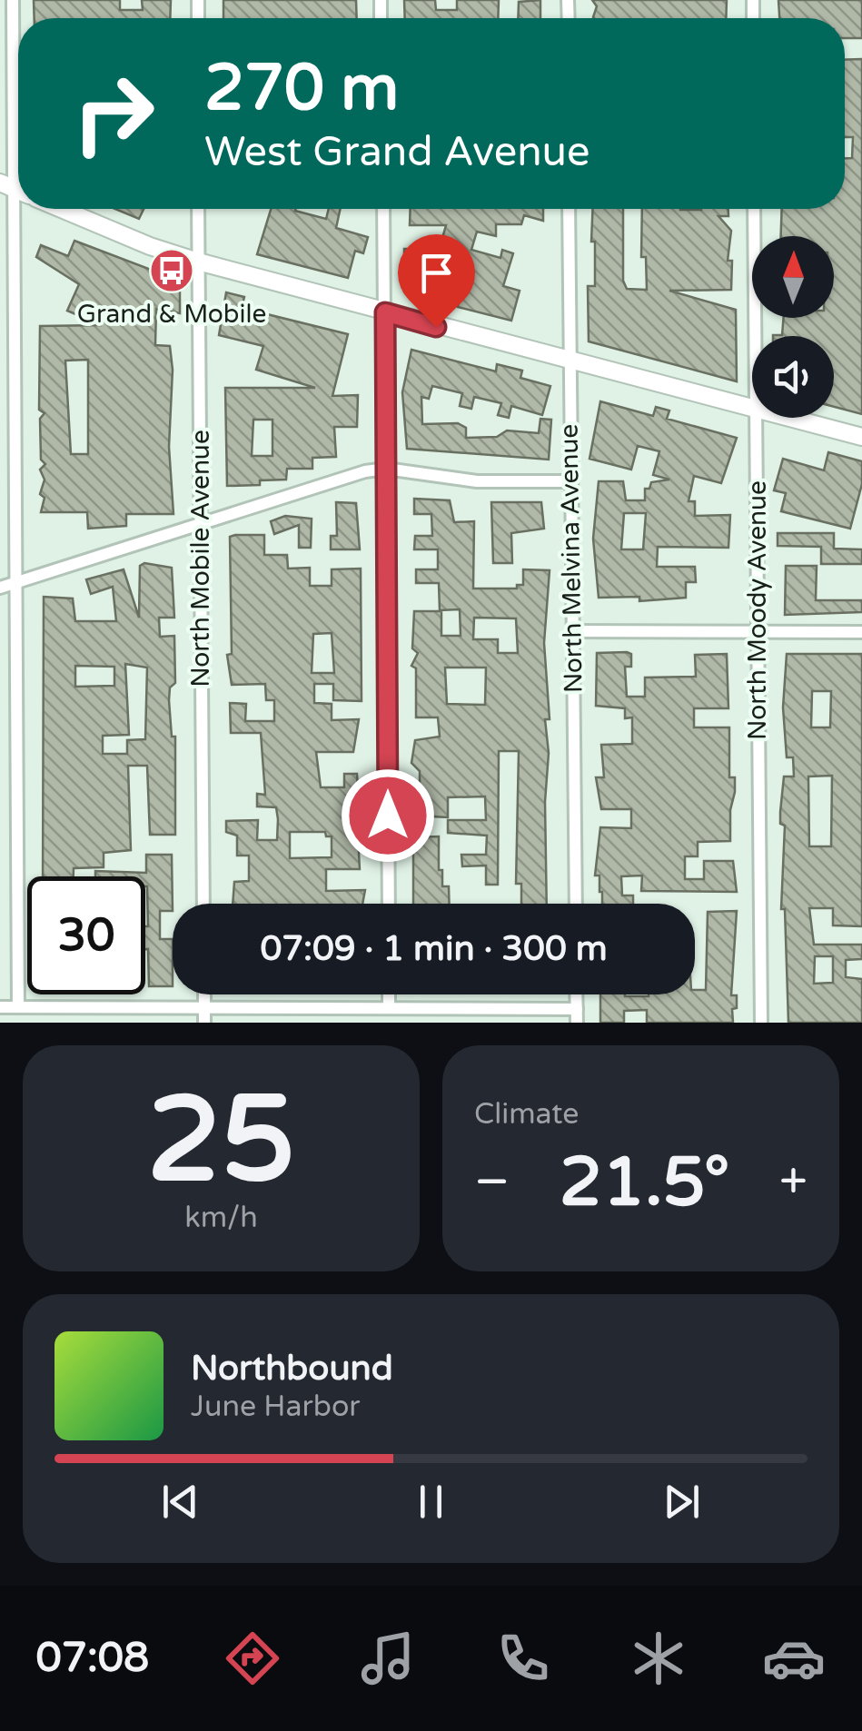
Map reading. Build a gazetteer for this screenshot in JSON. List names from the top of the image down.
{
  "streets": {
    "street": ["North Mobile Avenue", "North Melvina Avenue", "North Moody Avenue"]
  },
  "places": {
    "bus stop": ["Grand & Mobile"]
  },
  "north": "top",
  "page": {
    "turn": ["270 m", "West Grand Avenue"],
    "limit": "30",
    "trip": "07:09 · 1 min · 300 m",
    "tile": [
      ["25", "km/h"],
      "Climate"
    ],
    "heat": ["−", "21.5°", "+"],
    "song": ["Northbound", "June Harbor"],
    "tabs": "07:08"
  }
}
